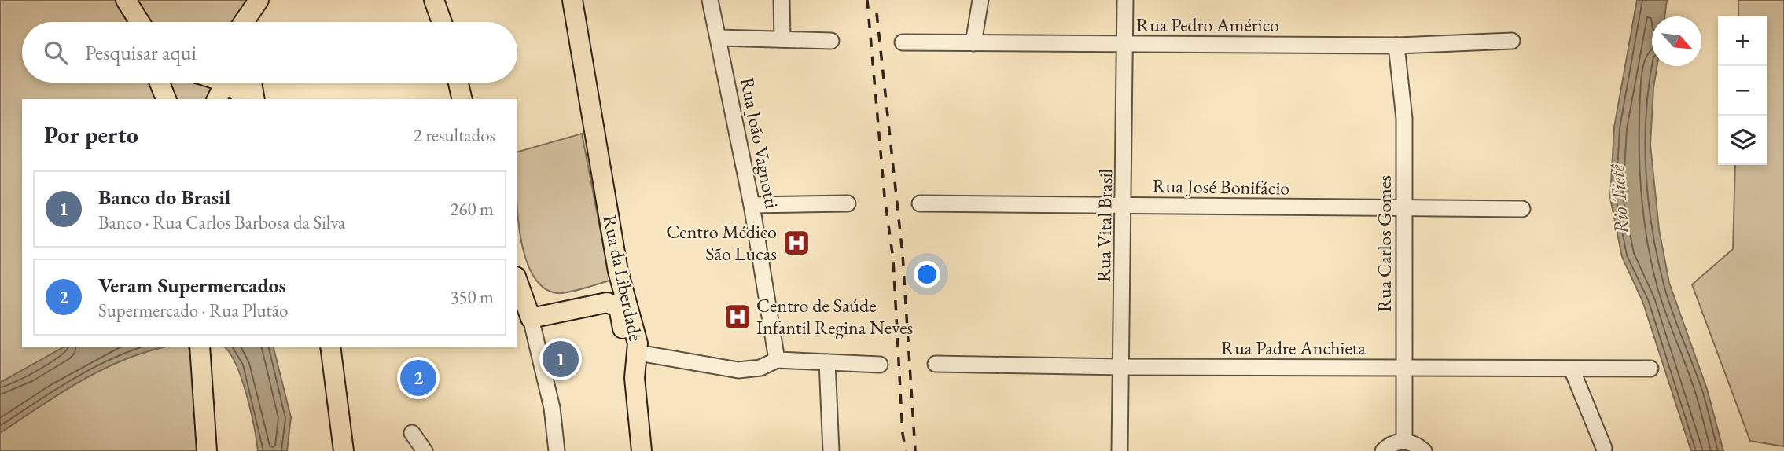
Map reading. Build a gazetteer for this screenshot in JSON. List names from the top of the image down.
{
  "streets": {
    "main road": ["Rua da Liberdade"],
    "street": [
      "Rua Pedro Américo",
      "Rua João Vagnotti",
      "Rua José Bonifácio",
      "Rua Vital Brasil",
      "Rua Carlos Gomes",
      "Rua Padre Anchieta"
    ]
  },
  "crossings": [
    ["Rua Pedro Américo", "Rua Vital Brasil"],
    ["Rua Pedro Américo", "Rua Carlos Gomes"],
    ["Rua José Bonifácio", "Rua Vital Brasil"],
    ["Rua José Bonifácio", "Rua Carlos Gomes"],
    ["Rua Vital Brasil", "Rua Padre Anchieta"],
    ["Rua Carlos Gomes", "Rua Padre Anchieta"]
  ],
  "water": ["Rio Tietê"],
  "places": {
    "hospital": ["Centro Médico São Lucas", "Centro de Saúde Infantil Regina Neves"]
  },
  "north": "bottom right",
  "page": {
    "map_buttons": ["+", "−"],
    "search": "Pesquisar aqui",
    "heading": ["Por perto", "2 resultados"],
    "list": [
      {
        "mark": "1",
        "name": "Banco do Brasil",
        "note": "Banco · Rua Carlos Barbosa da Silva",
        "value": "260 m"
      },
      {
        "mark": "2",
        "name": "Veram Supermercados",
        "note": "Supermercado · Rua Plutão",
        "value": "350 m"
      }
    ],
    "pins": ["1", "2"]
  }
}
